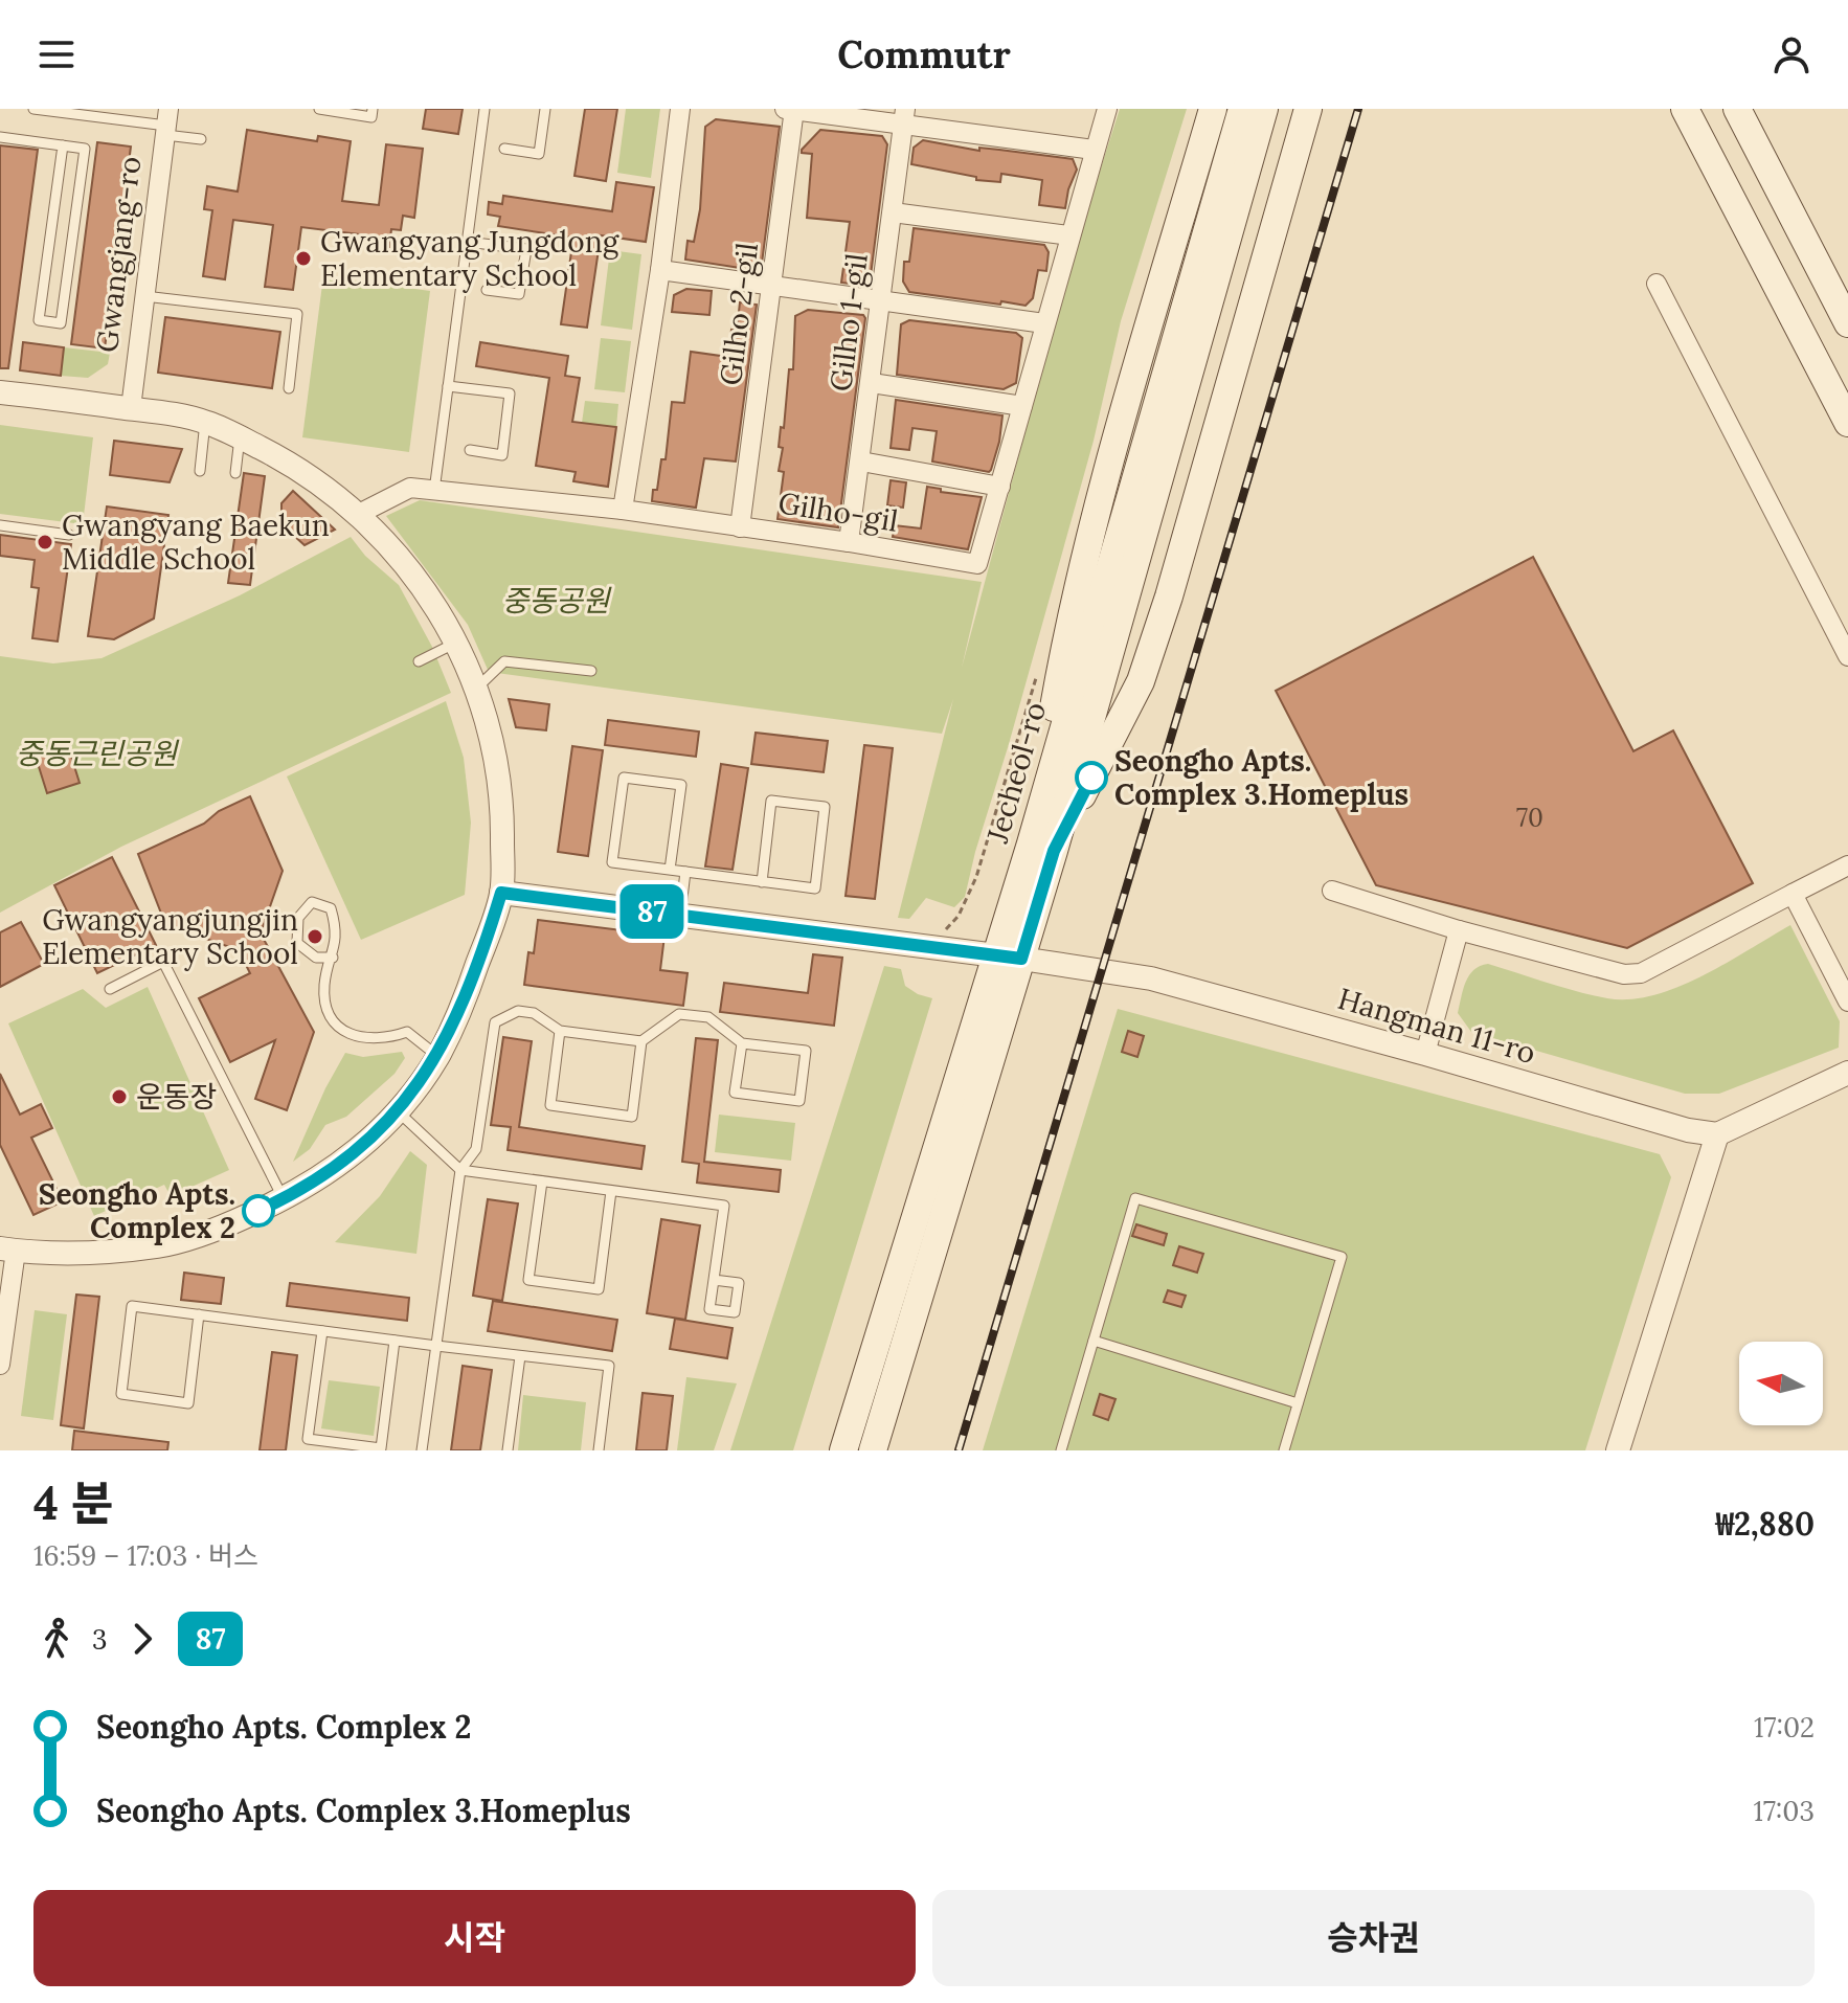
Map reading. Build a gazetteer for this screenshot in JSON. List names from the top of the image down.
{
  "streets": {
    "main road": ["Jecheol-ro"],
    "street": [
      "Gwangjang-ro",
      "Gilho 2-gil",
      "Gilho 1-gil",
      "Gilho-gil",
      "Hangman 11-ro"
    ]
  },
  "crossings": [
    ["Gilho 2-gil", "Gilho-gil"],
    ["Gilho 1-gil", "Gilho-gil"],
    ["Jecheol-ro", "Hangman 11-ro"]
  ],
  "parks": ["중동공원", "중동근린공원"],
  "places": [
    "Gwangyang Jungdong Elementary School",
    "Gwangyang Baekun Middle School",
    "Seongho Apts. Complex 3.Homeplus",
    "Gwangyangjungjin Elementary School",
    "운동장",
    "Seongho Apts. Complex 2"
  ],
  "lines": ["bus line 87"],
  "house_numbers": ["70"],
  "north": "left",
  "page": {
    "header": "Commutr",
    "on_map": "87",
    "heading": ["4 분", "16:59 – 17:03 · 버스", "₩2,880"],
    "legs": ["3", "87"],
    "list": [
      {
        "name": "Seongho Apts. Complex 2",
        "value": "17:02"
      },
      {
        "name": "Seongho Apts. Complex 3.Homeplus",
        "value": "17:03"
      }
    ],
    "buttons": ["시작", "승차권"]
  }
}
